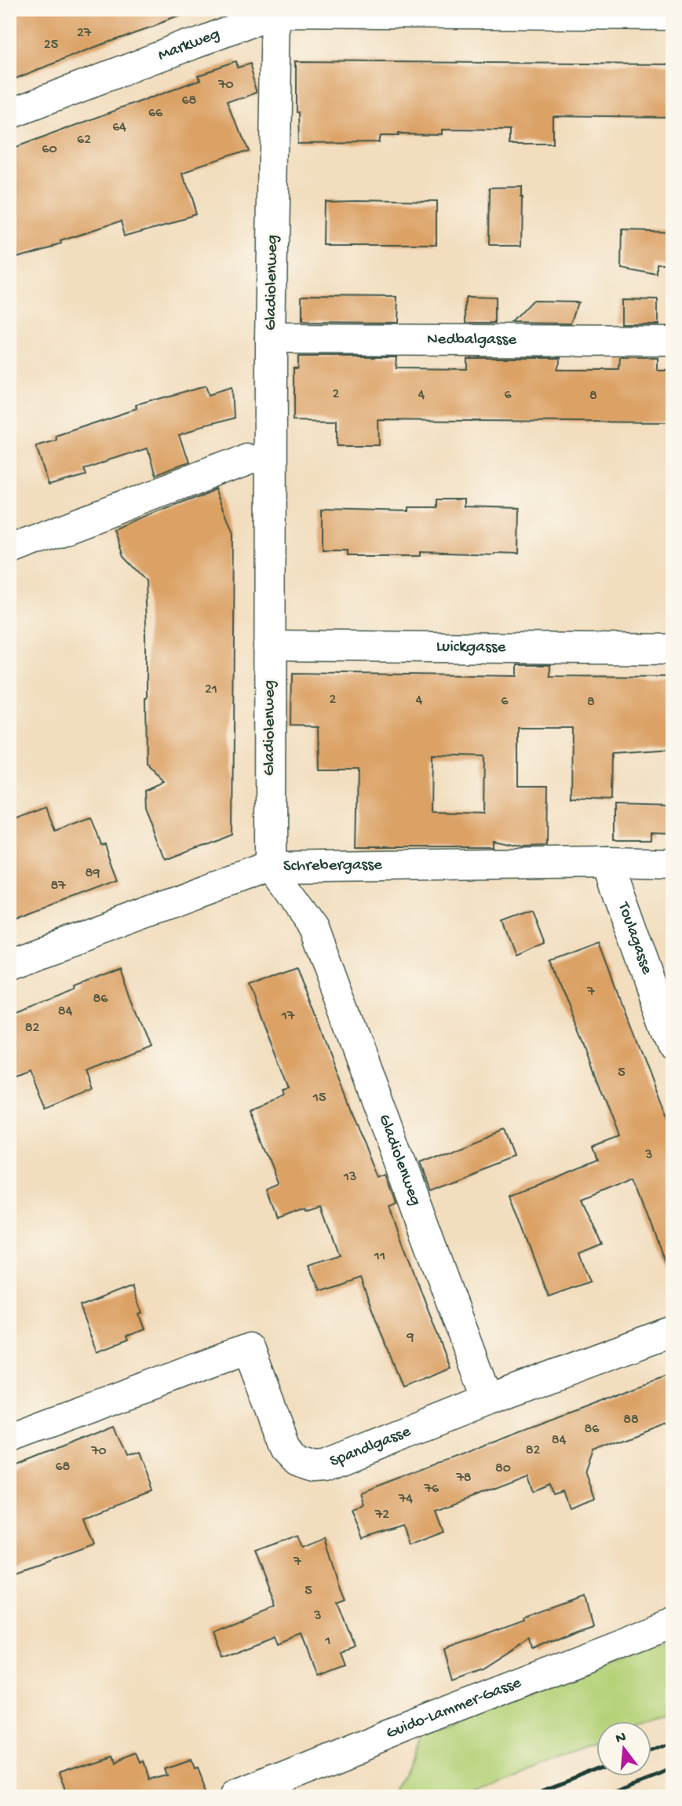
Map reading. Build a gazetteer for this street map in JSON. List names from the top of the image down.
{
  "streets": {
    "street": [
      "Markweg",
      "Gladiolenweg",
      "Nedbalgasse",
      "Luickgasse",
      "Schrebergasse",
      "Toulagasse",
      "Spandlgasse",
      "Guido-Lammer-Gasse"
    ]
  },
  "crossings": [
    ["Markweg", "Gladiolenweg"],
    ["Gladiolenweg", "Nedbalgasse"],
    ["Gladiolenweg", "Luickgasse"],
    ["Gladiolenweg", "Schrebergasse"],
    ["Gladiolenweg", "Spandlgasse"],
    ["Schrebergasse", "Toulagasse"]
  ],
  "house_numbers": [
    "27",
    "25",
    "70",
    "68",
    "66",
    "64",
    "62",
    "60",
    "2",
    "4",
    "6",
    "8",
    "21",
    "2",
    "4",
    "6",
    "8",
    "89",
    "87",
    "7",
    "86",
    "84",
    "17",
    "82",
    "5",
    "15",
    "3",
    "13",
    "11",
    "9",
    "88",
    "86",
    "84",
    "82",
    "70",
    "68",
    "80",
    "78",
    "76",
    "74",
    "72",
    "7",
    "5",
    "3",
    "1"
  ],
  "north": "top"
}
